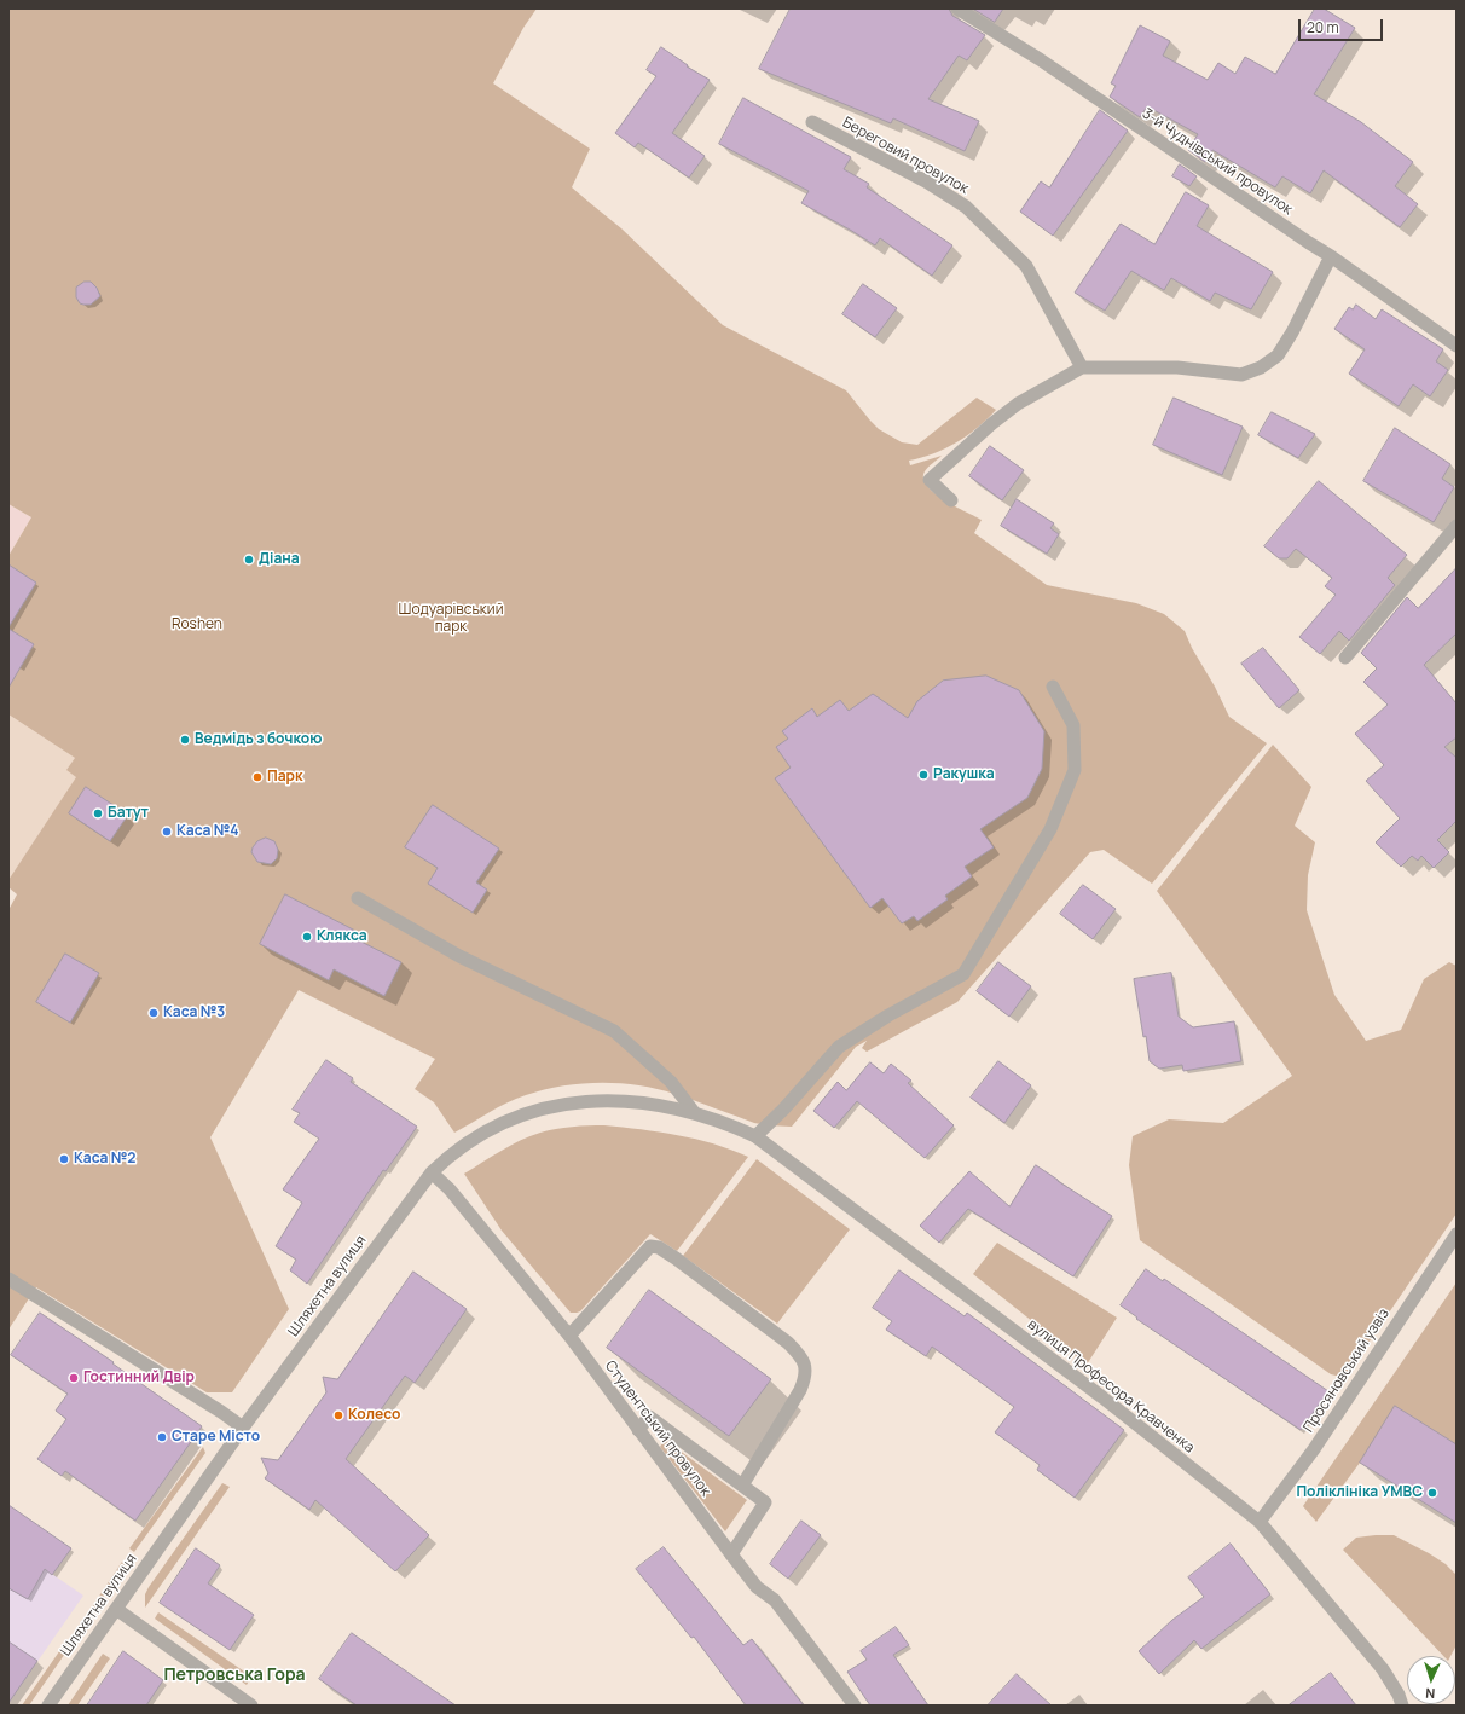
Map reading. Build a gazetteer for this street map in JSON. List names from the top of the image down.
{
  "streets": {
    "street": [
      "Береговий провулок",
      "3-й Чуднівський провулок",
      "Шляхетна вулиця",
      "Просяновський узвіз",
      "вулиця Професора Кравченка",
      "Студентський провулок"
    ]
  },
  "crossings": [
    ["Шляхетна вулиця", "вулиця Професора Кравченка"],
    ["Шляхетна вулиця", "Студентський провулок"],
    ["Просяновський узвіз", "вулиця Професора Кравченка"]
  ],
  "districts": ["Петровська Гора"],
  "parks": ["Шодуарівський парк", "Roshen"],
  "places": [
    "Діана",
    "Ведмідь з бочкою",
    "Ракушка",
    "Парк",
    "Батут",
    "Каса №4",
    "Клякса",
    "Каса №3",
    "Каса №2",
    "Гостинний Двір",
    "Колесо",
    "Старе Місто",
    "Поліклініка УМВС"
  ],
  "scale_bar": "20 m",
  "north": "bottom"
}
